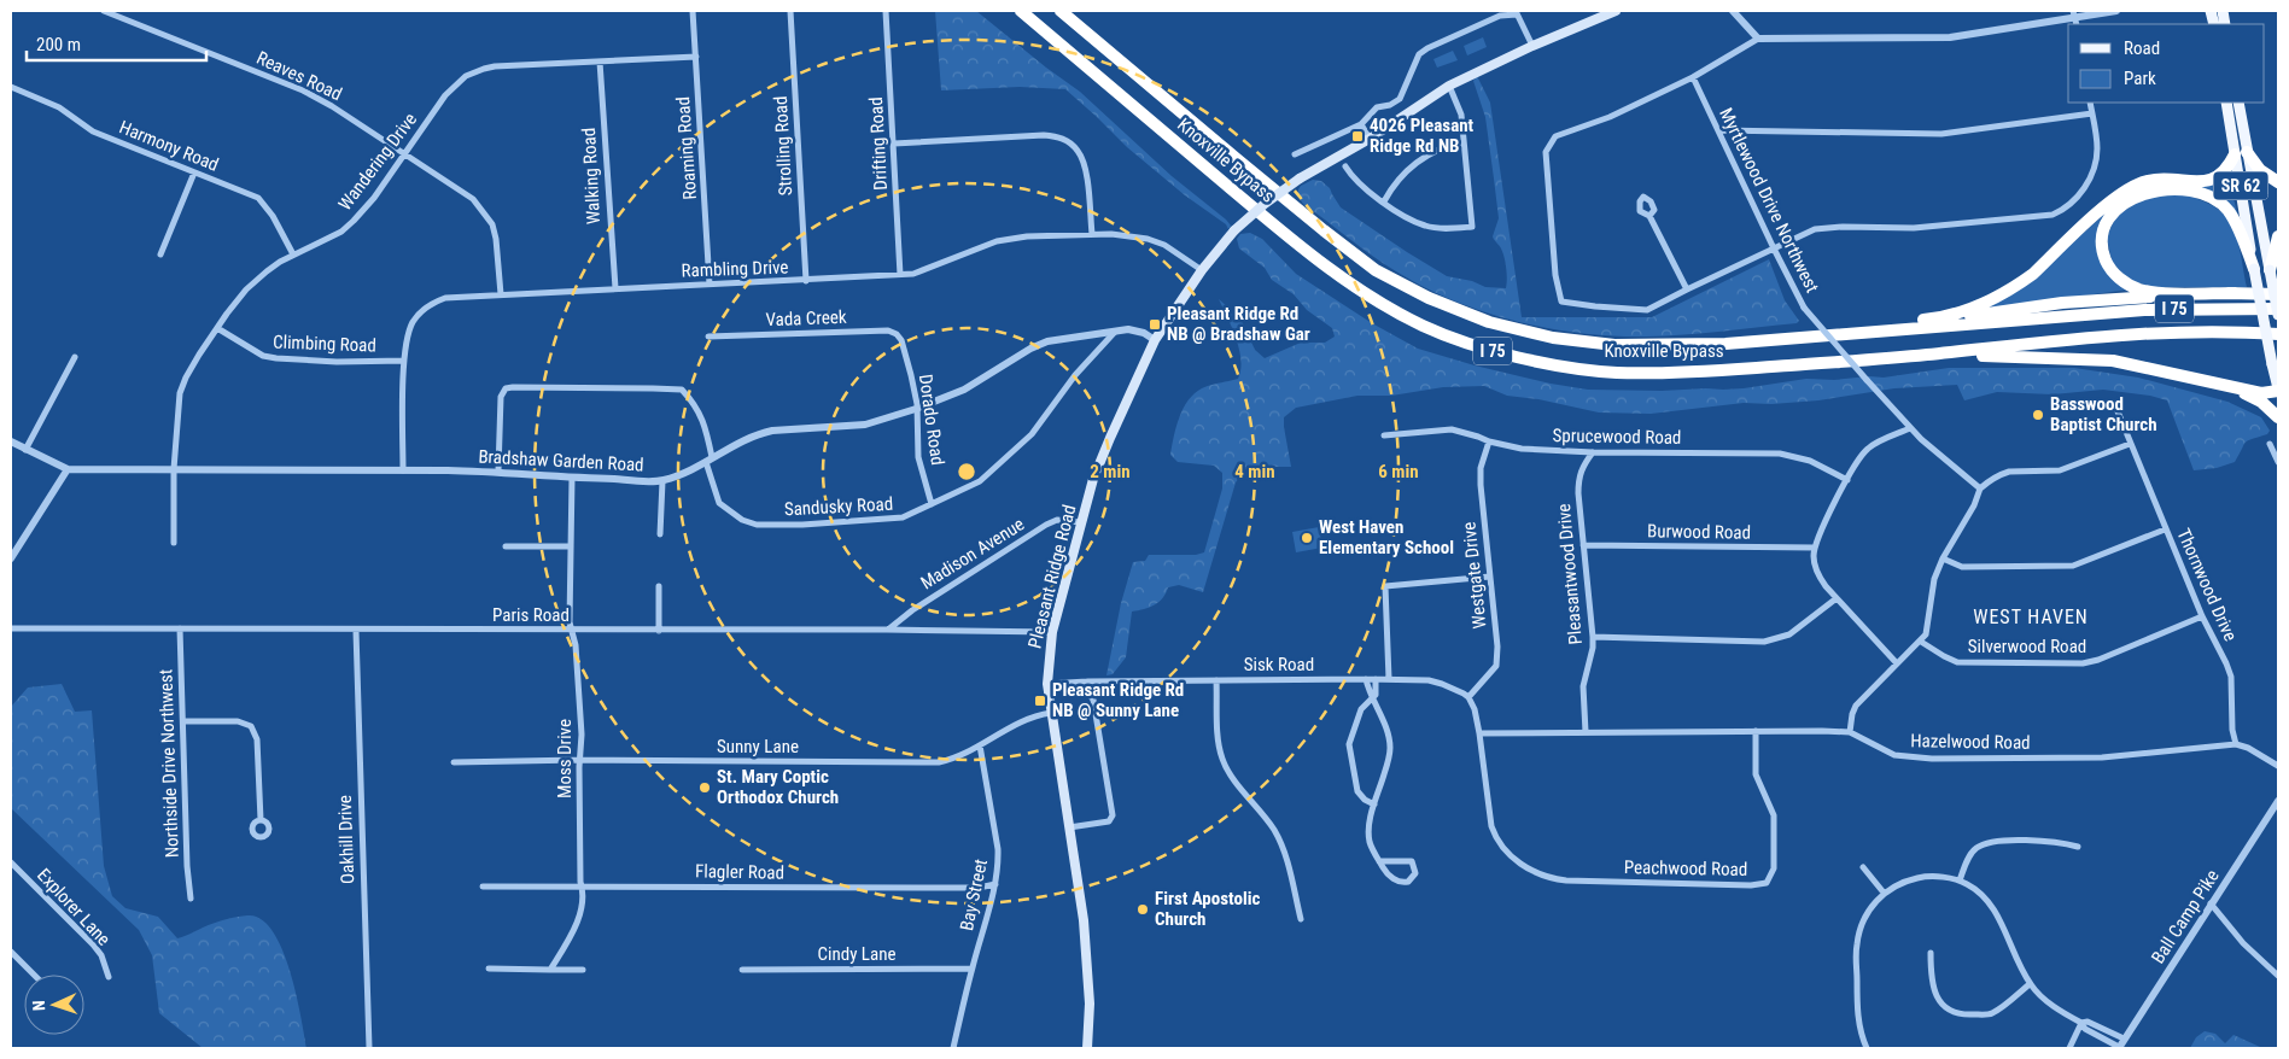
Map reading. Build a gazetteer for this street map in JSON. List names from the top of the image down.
{
  "streets": {
    "highway": ["Knoxville Bypass", "I 75"],
    "main road": ["SR 62", "Pleasant Ridge Road"],
    "street": [
      "Reaves Road",
      "Drifting Road",
      "Harmony Road",
      "Strolling Road",
      "Roaming Road",
      "Wandering Drive",
      "Walking Road",
      "Myrtlewood Drive Northwest",
      "Rambling Drive",
      "Vada Creek",
      "Climbing Road",
      "Dorado Road",
      "Sprucewood Road",
      "Bradshaw Garden Road",
      "Sandusky Road",
      "Burwood Road",
      "Madison Avenue",
      "Pleasantwood Drive",
      "Westgate Drive",
      "Thornwood Drive",
      "Paris Road",
      "Silverwood Road",
      "Sisk Road",
      "Hazelwood Road",
      "Sunny Lane",
      "Moss Drive",
      "Northside Drive Northwest",
      "Oakhill Drive",
      "Peachwood Road",
      "Flagler Road",
      "Bay Street",
      "Explorer Lane",
      "Ball Camp Pike",
      "Cindy Lane"
    ]
  },
  "crossings": [
    ["Reaves Road", "Wandering Drive"],
    ["Reaves Road", "Rambling Drive"],
    ["Drifting Road", "Rambling Drive"],
    ["Harmony Road", "Wandering Drive"],
    ["Strolling Road", "Rambling Drive"],
    ["Roaming Road", "Wandering Drive"],
    ["Roaming Road", "Rambling Drive"],
    ["Wandering Drive", "Walking Road"],
    ["Wandering Drive", "Climbing Road"],
    ["Wandering Drive", "Bradshaw Garden Road"],
    ["Walking Road", "Rambling Drive"],
    ["Rambling Drive", "Climbing Road"],
    ["Rambling Drive", "Bradshaw Garden Road"],
    ["Rambling Drive", "Pleasant Ridge Road"],
    ["Vada Creek", "Dorado Road"],
    ["Dorado Road", "Bradshaw Garden Road"],
    ["Dorado Road", "Sandusky Road"],
    ["Sprucewood Road", "Pleasantwood Drive"],
    ["Sprucewood Road", "Westgate Drive"],
    ["Bradshaw Garden Road", "Sandusky Road"],
    ["Bradshaw Garden Road", "Pleasant Ridge Road"],
    ["Bradshaw Garden Road", "Moss Drive"],
    ["Burwood Road", "Pleasantwood Drive"],
    ["Madison Avenue", "Pleasant Ridge Road"],
    ["Madison Avenue", "Paris Road"],
    ["Pleasantwood Drive", "Hazelwood Road"],
    ["Westgate Drive", "Sisk Road"],
    ["Pleasant Ridge Road", "Paris Road"],
    ["Pleasant Ridge Road", "Sisk Road"],
    ["Pleasant Ridge Road", "Sunny Lane"],
    ["Thornwood Drive", "Silverwood Road"],
    ["Thornwood Drive", "Hazelwood Road"],
    ["Paris Road", "Moss Drive"],
    ["Paris Road", "Northside Drive Northwest"],
    ["Paris Road", "Oakhill Drive"],
    ["Hazelwood Road", "Peachwood Road"],
    ["Sunny Lane", "Moss Drive"],
    ["Sunny Lane", "Bay Street"],
    ["Moss Drive", "Flagler Road"],
    ["Flagler Road", "Bay Street"],
    ["Bay Street", "Cindy Lane"]
  ],
  "districts": ["WEST HAVEN"],
  "places": {
    "transit": ["4026 Pleasant Ridge Rd NB", "Pleasant Ridge Rd NB @ Bradshaw Gar", "Pleasant Ridge Rd NB @ Sunny Lane"],
    "other": [
      "Basswood Baptist Church",
      "West Haven Elementary School",
      "St. Mary Coptic Orthodox Church",
      "First Apostolic Church"
    ]
  },
  "legend": ["Road", "Park"],
  "scale_bar": "200 m",
  "north": "left",
  "rings": ["2 min", "4 min", "6 min"]
}
